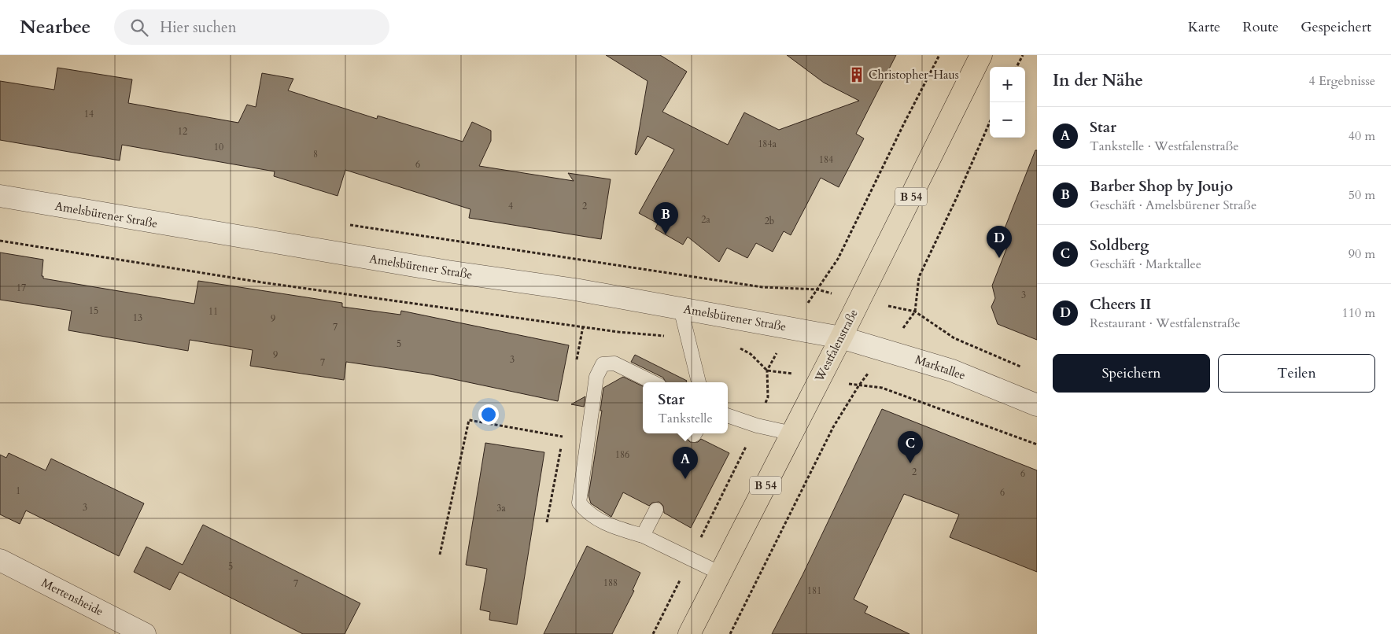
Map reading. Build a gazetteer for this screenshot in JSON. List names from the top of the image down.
{
  "streets": {
    "main road": ["B 54", "Westfalenstraße"],
    "street": ["Amelsbürener Straße", "Marktallee", "Mertensheide"]
  },
  "crossings": [
    ["Amelsbürener Straße", "Westfalenstraße"],
    ["Amelsbürener Straße", "Marktallee"],
    ["Westfalenstraße", "Marktallee"]
  ],
  "places": {
    "building": ["Christopher-Haus"]
  },
  "house_numbers": [
    "14",
    "12",
    "184a",
    "10",
    "8",
    "184",
    "6",
    "4",
    "2",
    "2a",
    "2b",
    "17",
    "3",
    "15",
    "11",
    "13",
    "9",
    "7",
    "5",
    "9",
    "3",
    "7",
    "186",
    "2",
    "6",
    "1",
    "6",
    "3",
    "3a",
    "5",
    "188",
    "7",
    "181"
  ],
  "page": {
    "header": "Nearbee",
    "search": "Hier suchen",
    "nav": ["Karte", "Route", "Gespeichert"],
    "heading": ["In der Nähe", "4 Ergebnisse"],
    "map_buttons": ["+", "−"],
    "list": [
      {
        "mark": "A",
        "name": "Star",
        "note": "Tankstelle · Westfalenstraße",
        "value": "40 m"
      },
      {
        "mark": "B",
        "name": "Barber Shop by Joujo",
        "note": "Geschäft · Amelsbürener Straße",
        "value": "50 m"
      },
      {
        "mark": "C",
        "name": "Soldberg",
        "note": "Geschäft · Marktallee",
        "value": "90 m"
      },
      {
        "mark": "D",
        "name": "Cheers II",
        "note": "Restaurant · Westfalenstraße",
        "value": "110 m"
      }
    ],
    "pins": [
      "B",
      "D",
      "C",
      "A"
    ],
    "buttons": ["Speichern", "Teilen"],
    "popup": ["Star", "Tankstelle"]
  }
}
